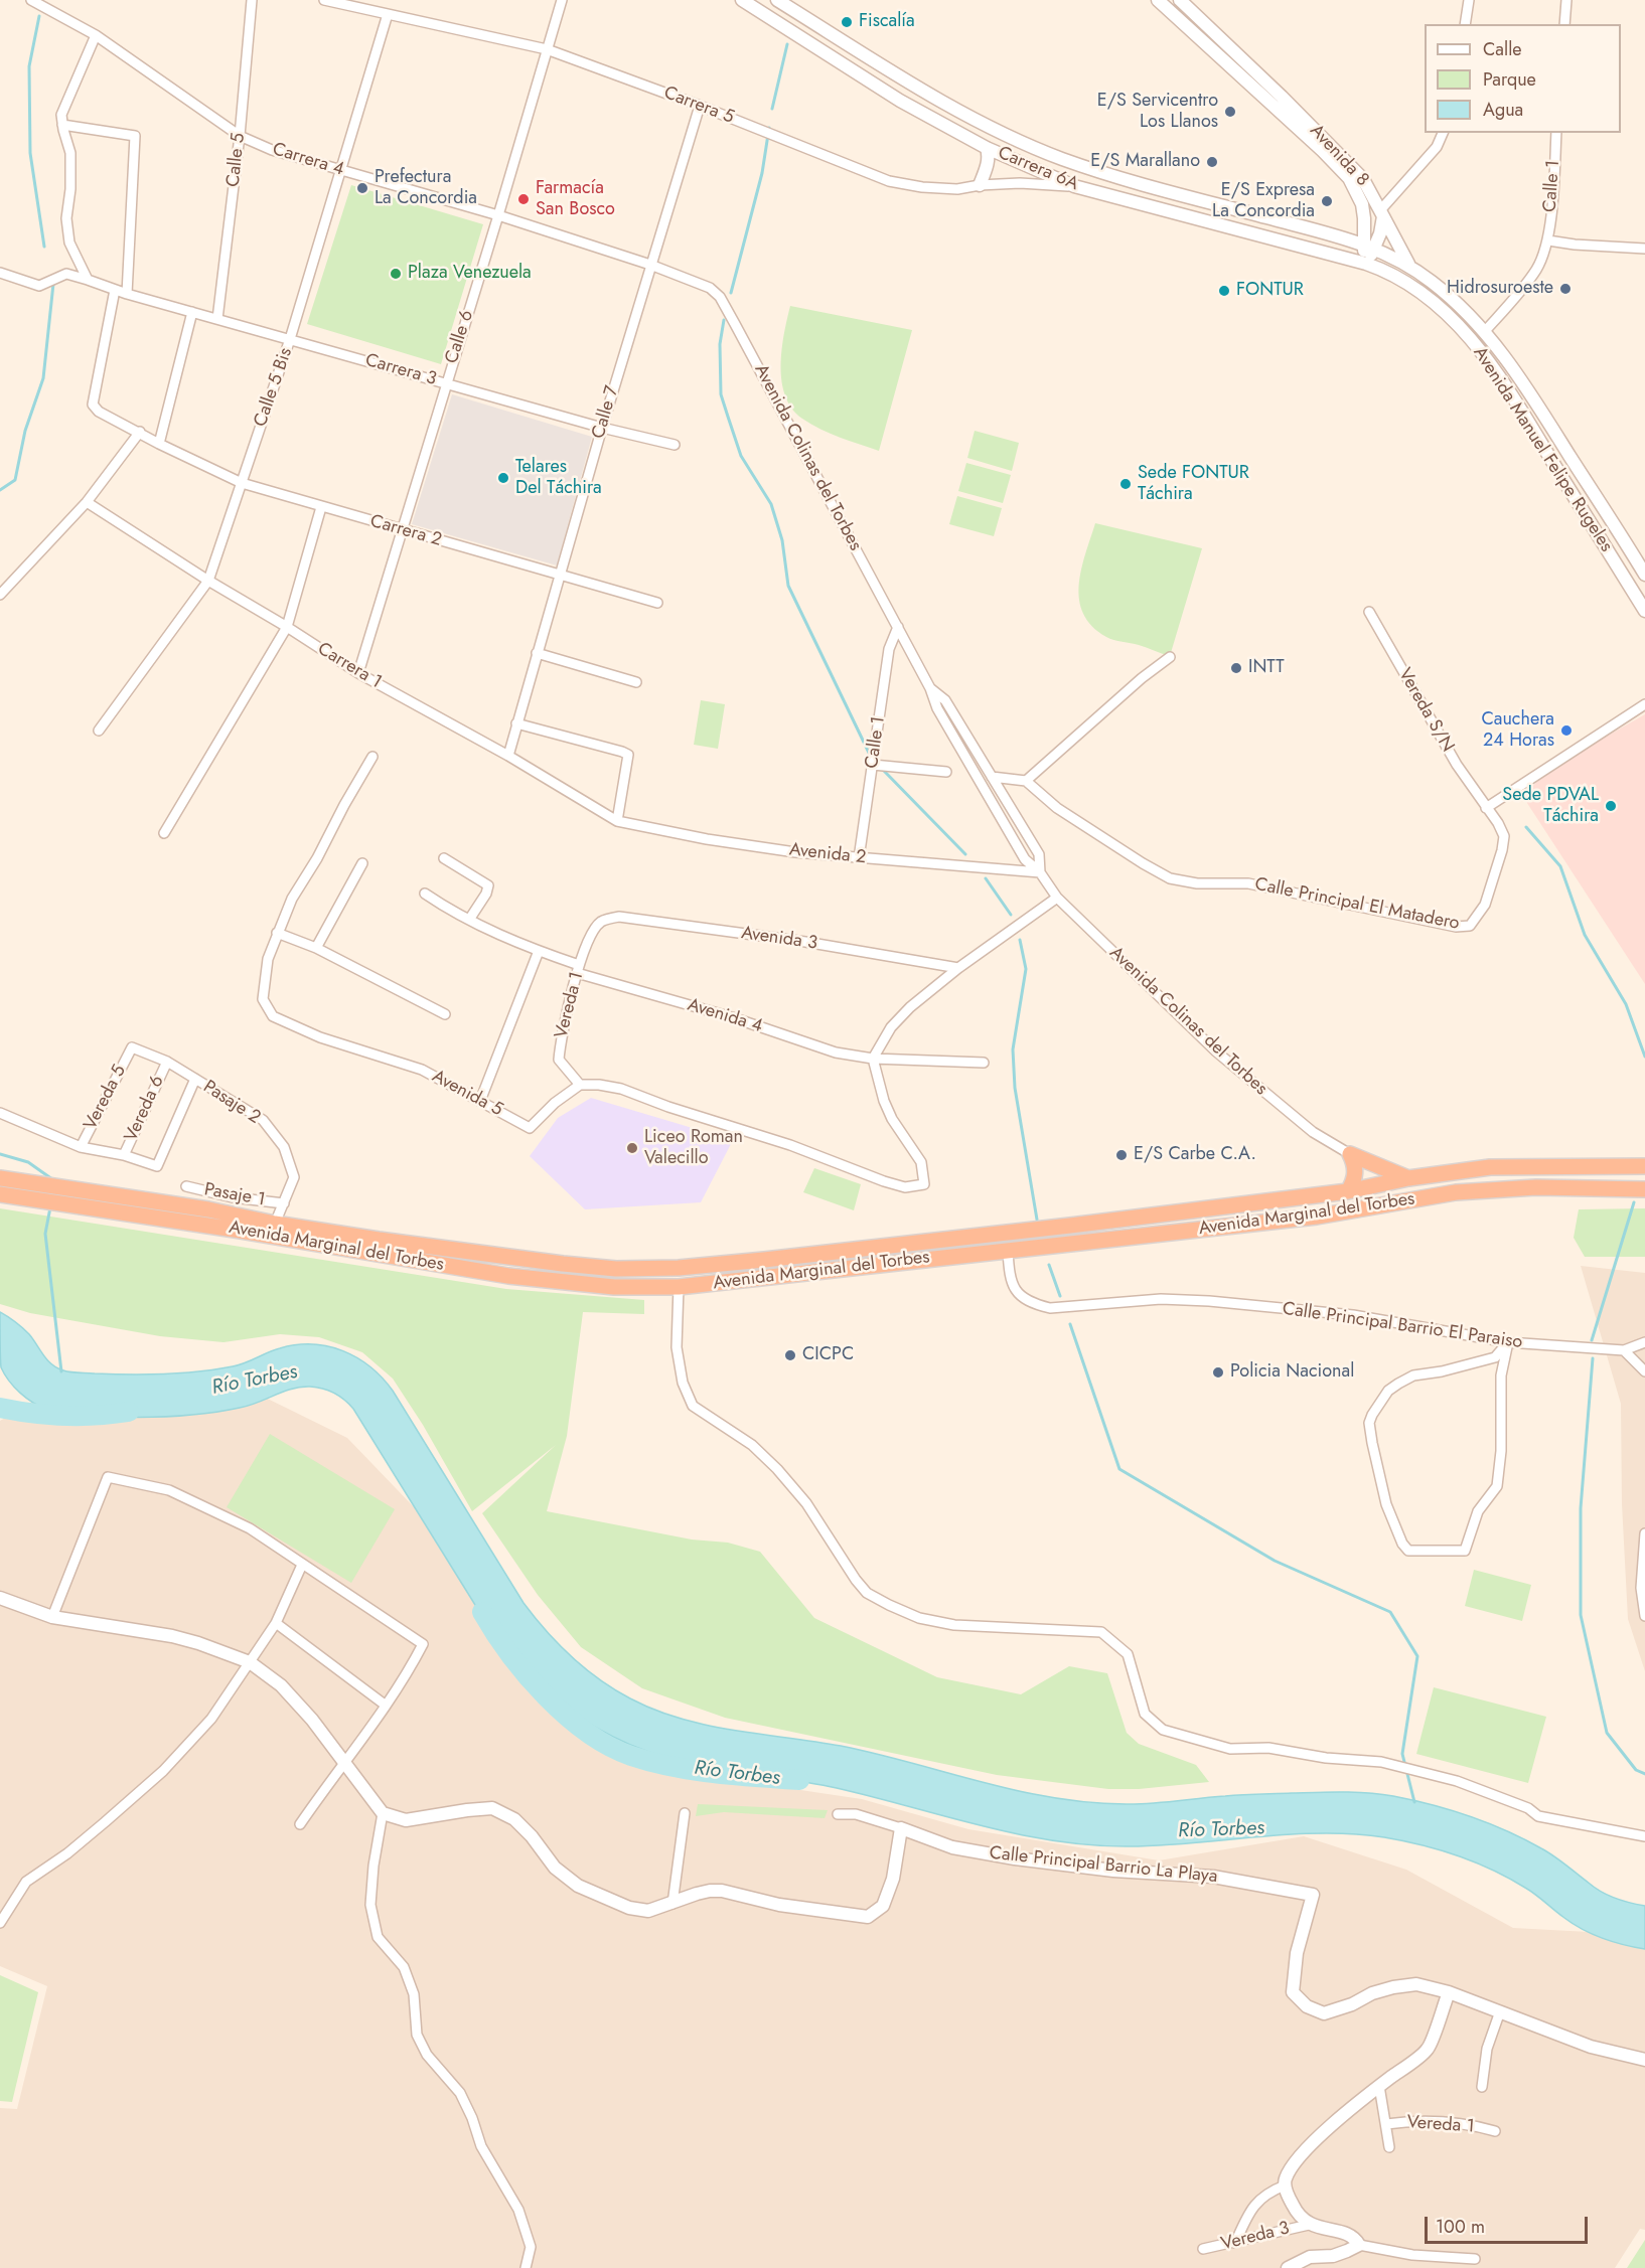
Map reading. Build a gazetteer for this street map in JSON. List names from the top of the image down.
{
  "streets": {
    "highway": ["Avenida Marginal del Torbes"],
    "street": [
      "Carrera 5",
      "Avenida 8",
      "Calle 5",
      "Carrera 4",
      "Carrera 6A",
      "Calle 1",
      "Calle 6",
      "Carrera 3",
      "Calle 5 Bis",
      "Calle 7",
      "Avenida Manuel Felipe Rugeles",
      "Avenida Colinas del Torbes",
      "Carrera 2",
      "Carrera 1",
      "Vereda S/N",
      "Avenida 2",
      "Calle Principal El Matadero",
      "Avenida 3",
      "Vereda 1",
      "Avenida 4",
      "Avenida 5",
      "Vereda 5",
      "Pasaje 2",
      "Vereda 6",
      "Pasaje 1",
      "Calle Principal Barrio El Paraiso",
      "Calle Principal Barrio La Playa",
      "Vereda 3"
    ]
  },
  "crossings": [
    ["Carrera 5", "Carrera 6A"],
    ["Carrera 5", "Calle 6"],
    ["Carrera 5", "Calle 5 Bis"],
    ["Carrera 5", "Calle 7"],
    ["Avenida 8", "Carrera 6A"],
    ["Avenida 8", "Avenida Manuel Felipe Rugeles"],
    ["Calle 5", "Carrera 4"],
    ["Calle 5", "Carrera 3"],
    ["Carrera 4", "Calle 6"],
    ["Carrera 4", "Calle 5 Bis"],
    ["Carrera 4", "Calle 7"],
    ["Carrera 4", "Avenida Colinas del Torbes"],
    ["Carrera 6A", "Avenida Manuel Felipe Rugeles"],
    ["Calle 1", "Avenida Manuel Felipe Rugeles"],
    ["Calle 1", "Avenida Colinas del Torbes"],
    ["Calle 1", "Avenida 2"],
    ["Calle 6", "Carrera 3"],
    ["Calle 6", "Carrera 2"],
    ["Calle 6", "Carrera 1"],
    ["Carrera 3", "Calle 5 Bis"],
    ["Carrera 3", "Calle 7"],
    ["Carrera 3", "Carrera 2"],
    ["Calle 5 Bis", "Carrera 2"],
    ["Calle 5 Bis", "Carrera 1"],
    ["Calle 7", "Avenida Colinas del Torbes"],
    ["Calle 7", "Carrera 2"],
    ["Calle 7", "Carrera 1"],
    ["Avenida Colinas del Torbes", "Avenida 2"],
    ["Carrera 1", "Avenida 2"],
    ["Vereda S/N", "Calle Principal El Matadero"],
    ["Avenida 3", "Vereda 1"],
    ["Vereda 1", "Avenida 4"],
    ["Vereda 1", "Avenida 5"],
    ["Vereda 5", "Pasaje 2"],
    ["Pasaje 2", "Vereda 6"],
    ["Pasaje 2", "Pasaje 1"],
    ["Pasaje 2", "Avenida Marginal del Torbes"],
    ["Avenida Marginal del Torbes", "Calle Principal Barrio El Paraiso"]
  ],
  "water": ["Río Torbes"],
  "places": [
    "Fiscalía",
    "E/S Servicentro Los Llanos",
    "E/S Marallano",
    "Prefectura La Concordia",
    "Farmacía San Bosco",
    "E/S Expresa La Concordia",
    "Plaza Venezuela",
    "Hidrosuroeste",
    "FONTUR",
    "Telares Del Táchira",
    "Sede FONTUR Táchira",
    "INTT",
    "Cauchera 24 Horas",
    "Sede PDVAL Táchira",
    "Liceo Roman Valecillo",
    "E/S Carbe C.A.",
    "CICPC",
    "Policia Nacional"
  ],
  "legend": ["Calle", "Parque", "Agua"],
  "scale_bar": "100 m"
}
